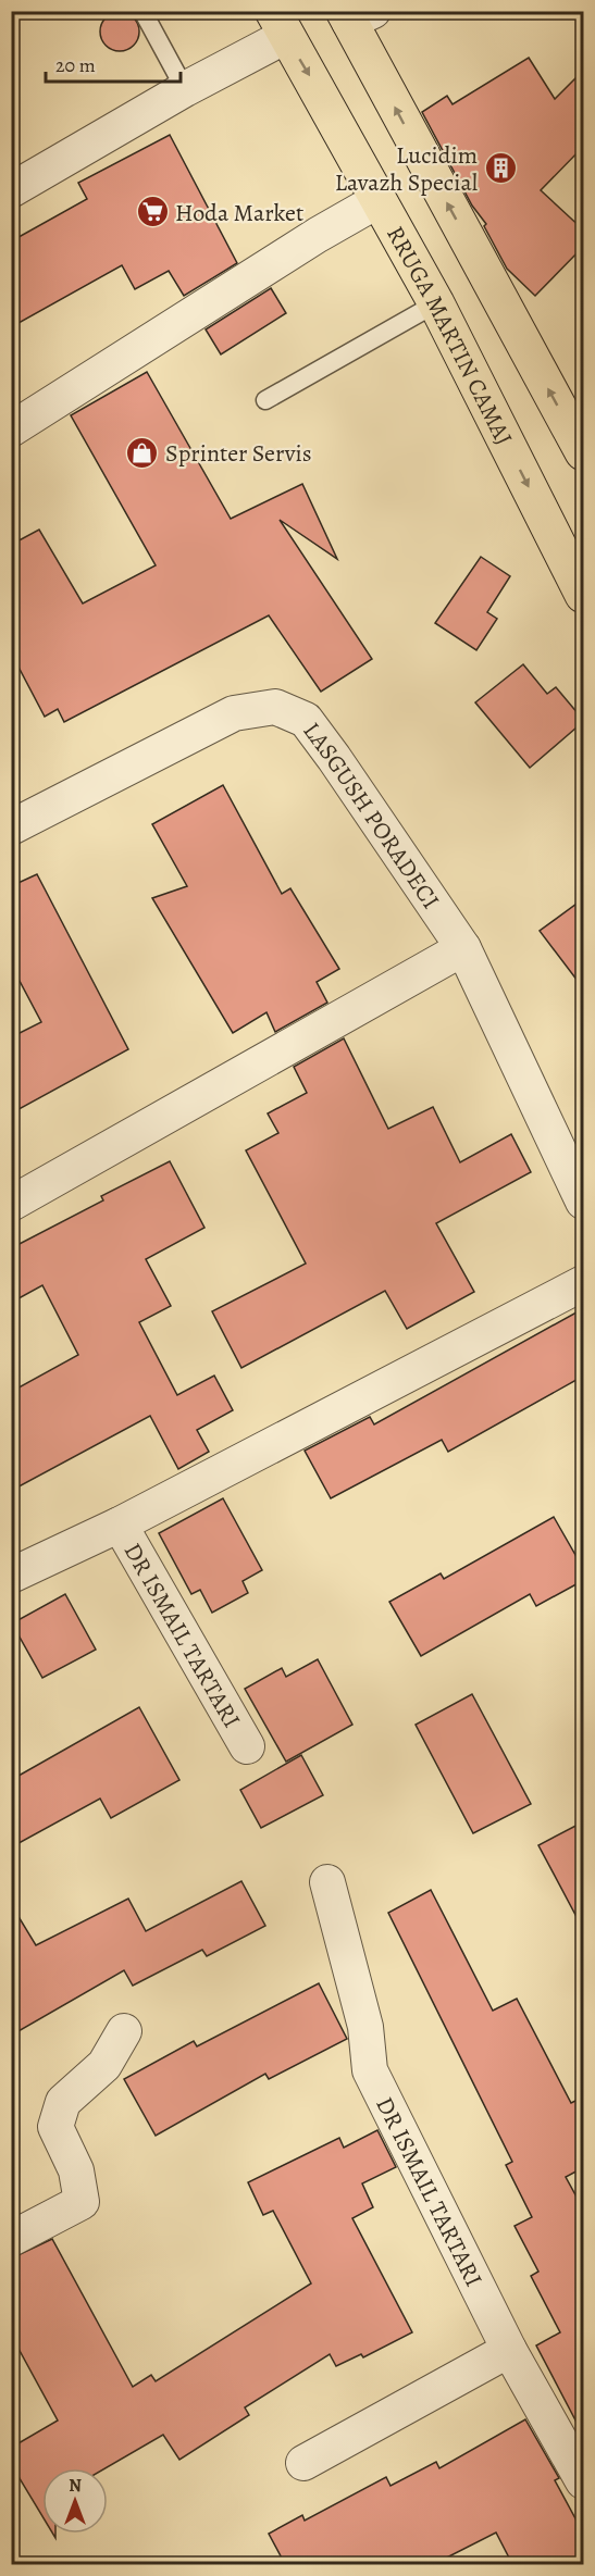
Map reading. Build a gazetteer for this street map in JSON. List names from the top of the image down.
{
  "streets": {
    "highway": ["RRUGA MARTIN CAMAJ"],
    "street": ["LASGUSH PORADECI", "DR ISMAIL TARTARI"]
  },
  "places": {
    "building": ["Lucidim Lavazh Special"],
    "supermarket": ["Hoda Market"],
    "shop": ["Sprinter Servis"]
  },
  "scale_bar": "20 m",
  "north": "top"
}
